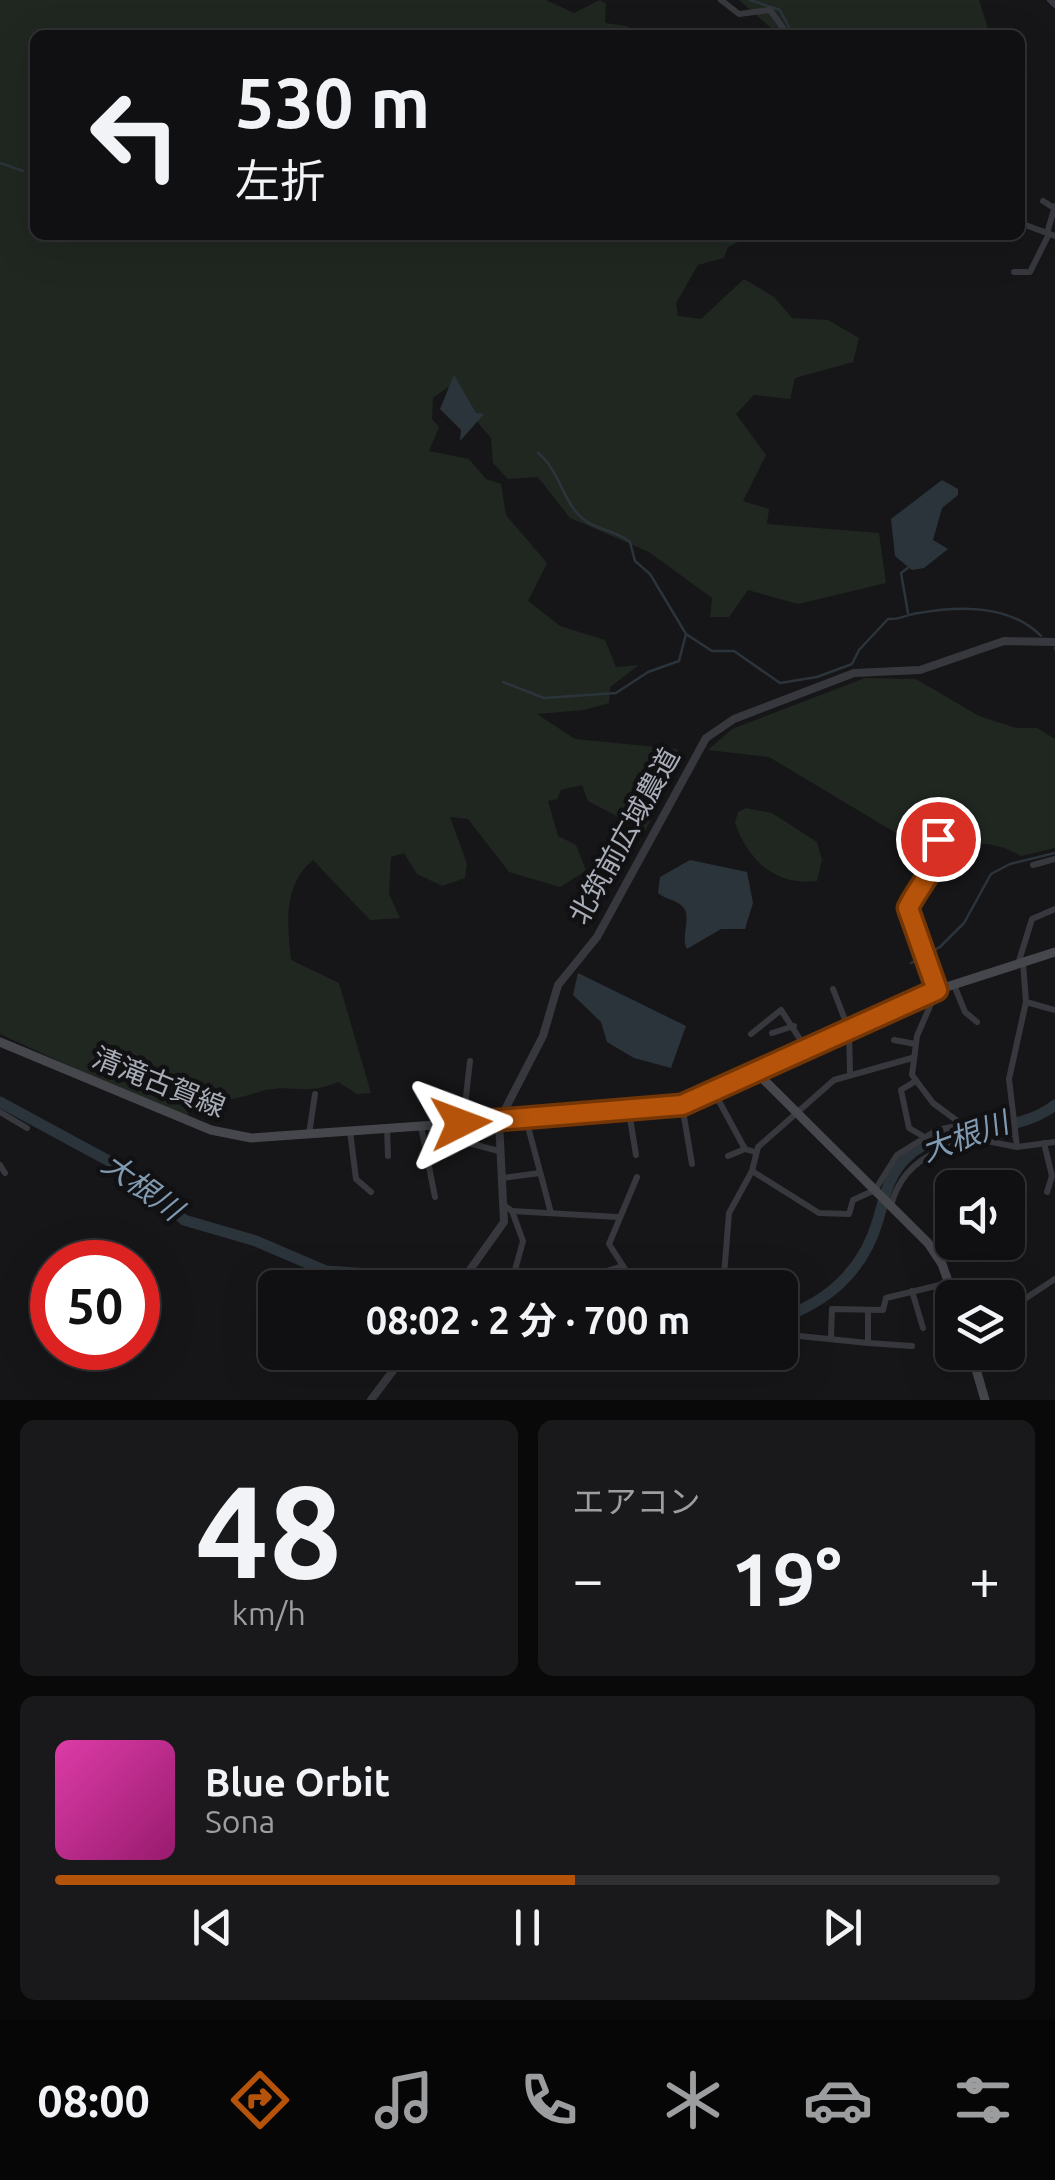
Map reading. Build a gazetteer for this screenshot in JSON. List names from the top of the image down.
{
  "streets": {
    "main road": ["清滝古賀線"],
    "street": ["北筑前広域農道"]
  },
  "crossings": [
    ["北筑前広域農道", "清滝古賀線"]
  ],
  "water": ["大根川"],
  "page": {
    "turn": ["530 m", "左折"],
    "limit": "50",
    "trip": "08:02 · 2 分 · 700 m",
    "tile": [
      ["48", "km/h"],
      "エアコン"
    ],
    "heat": ["−", "19°", "+"],
    "song": ["Blue Orbit", "Sona"],
    "tabs": "08:00"
  }
}
